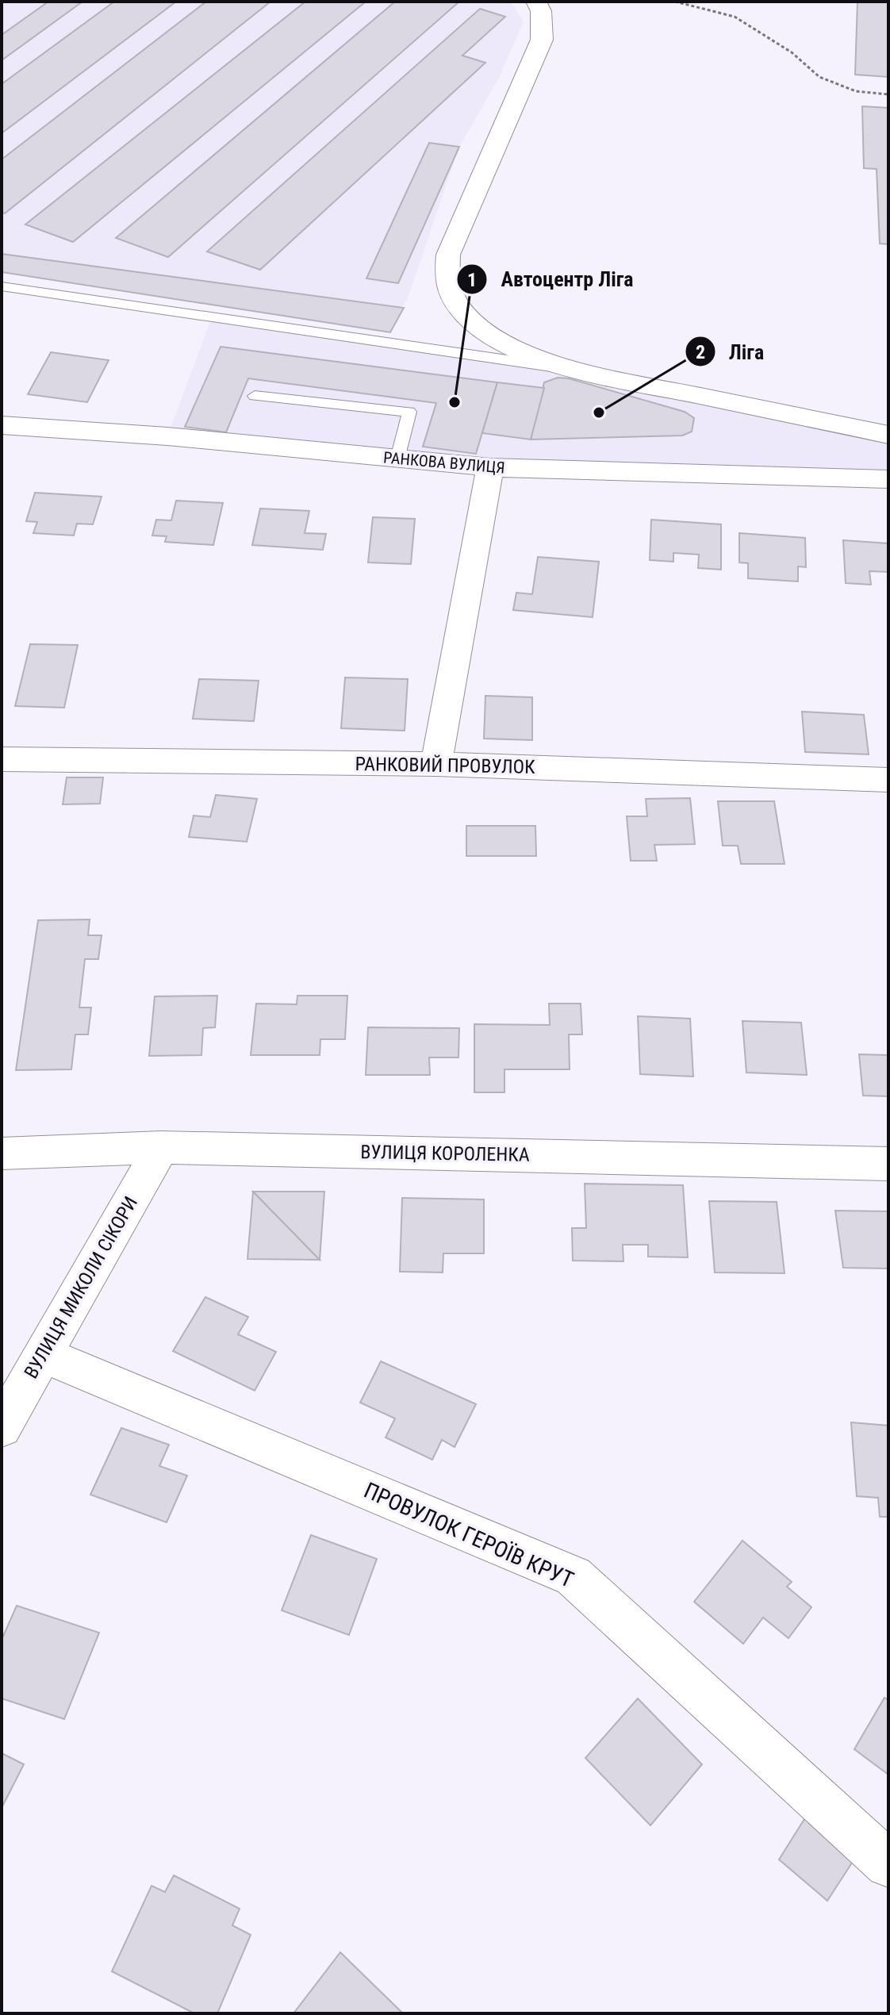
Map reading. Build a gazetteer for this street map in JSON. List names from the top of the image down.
{
  "streets": {
    "street": [
      "РАНКОВА ВУЛИЦЯ",
      "РАНКОВИЙ ПРОВУЛОК",
      "ВУЛИЦЯ КОРОЛЕНКА",
      "ВУЛИЦЯ МИКОЛИ СІКОРИ",
      "ПРОВУЛОК ГЕРОЇВ КРУТ"
    ]
  },
  "crossings": [
    ["ВУЛИЦЯ КОРОЛЕНКА", "ВУЛИЦЯ МИКОЛИ СІКОРИ"],
    ["ВУЛИЦЯ МИКОЛИ СІКОРИ", "ПРОВУЛОК ГЕРОЇВ КРУТ"]
  ],
  "places": ["Автоцентр Ліга", "Ліга"]
}
